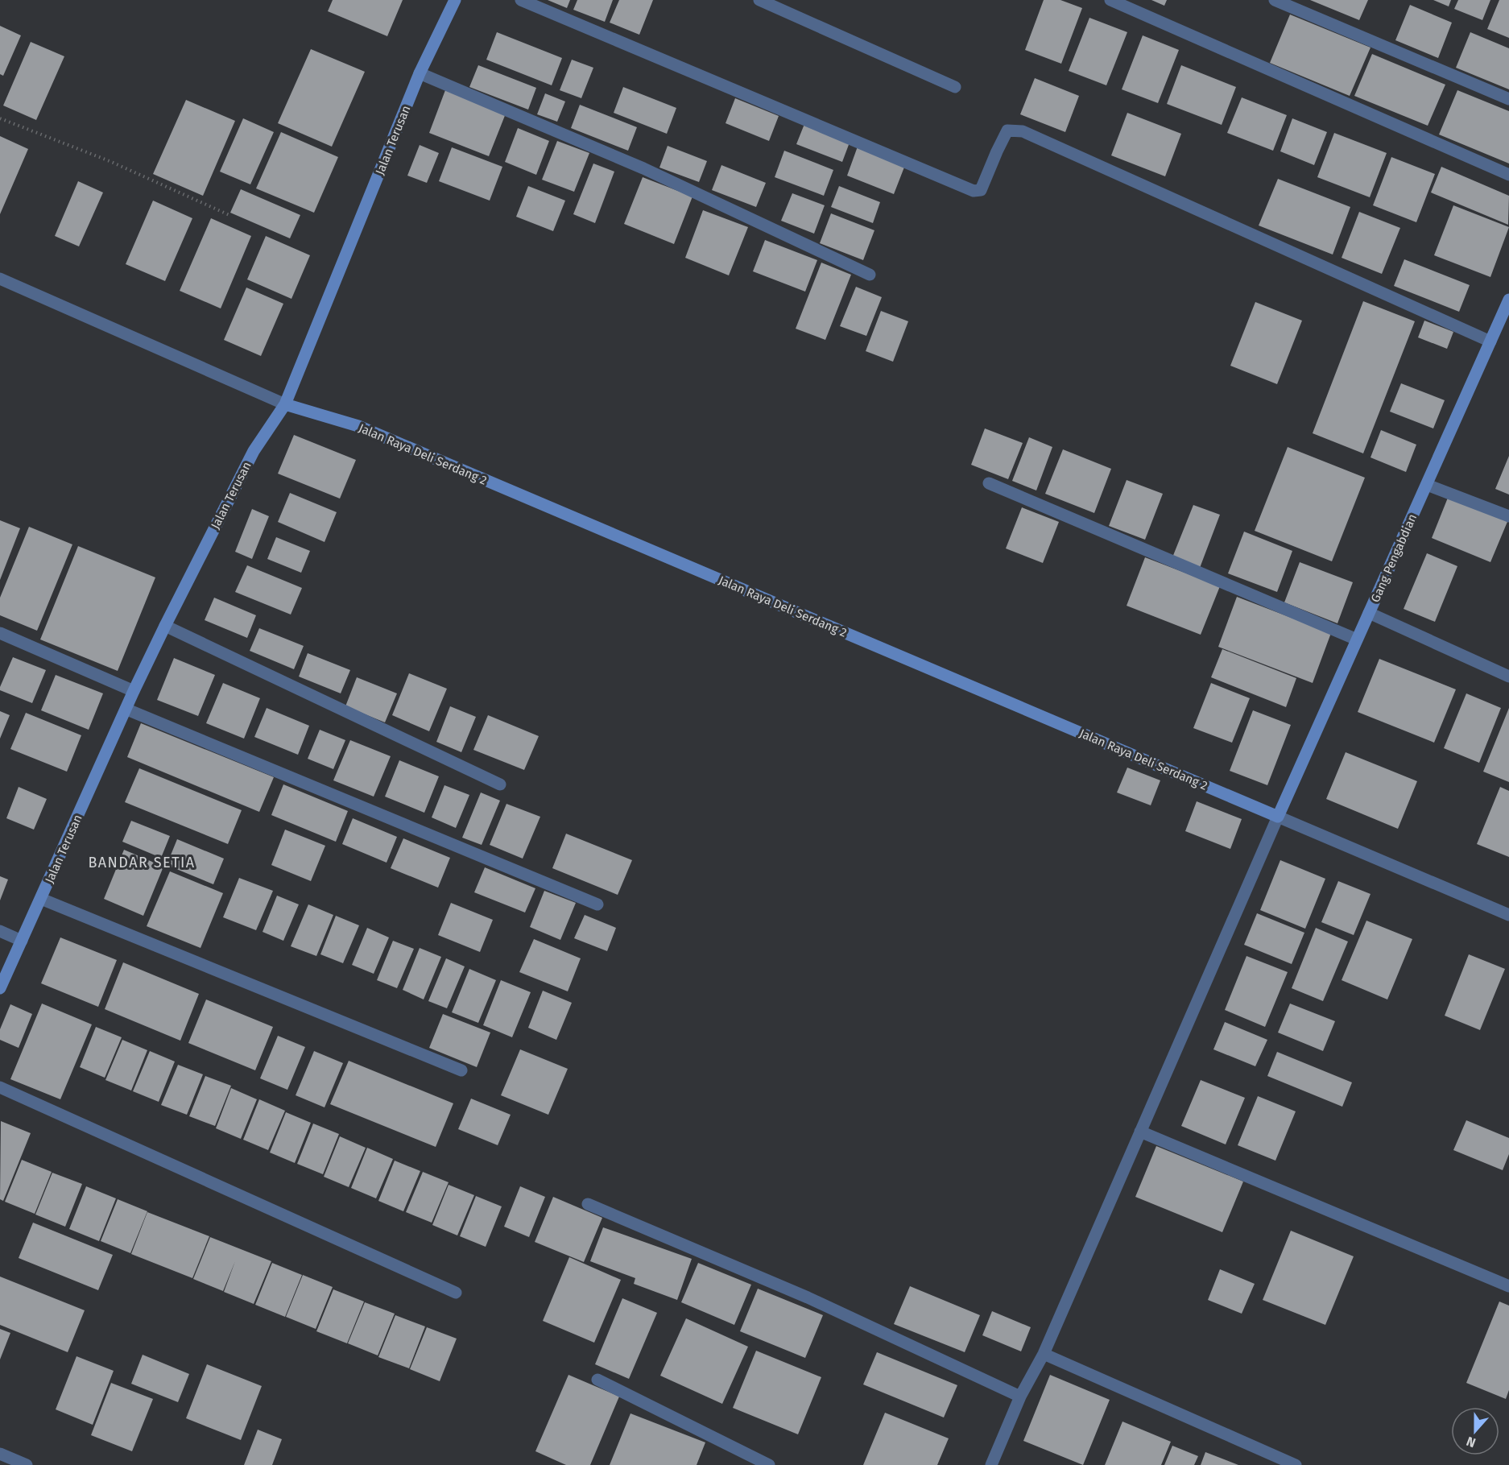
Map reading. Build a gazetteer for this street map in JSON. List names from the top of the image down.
{
  "streets": {
    "street": ["Jalan Terusan", "Jalan Raya Deli Serdang 2", "Gang Pengabdian"]
  },
  "crossings": [
    ["Jalan Terusan", "Jalan Raya Deli Serdang 2"],
    ["Jalan Raya Deli Serdang 2", "Gang Pengabdian"]
  ],
  "districts": ["BANDAR SETIA"],
  "north": "bottom"
}
